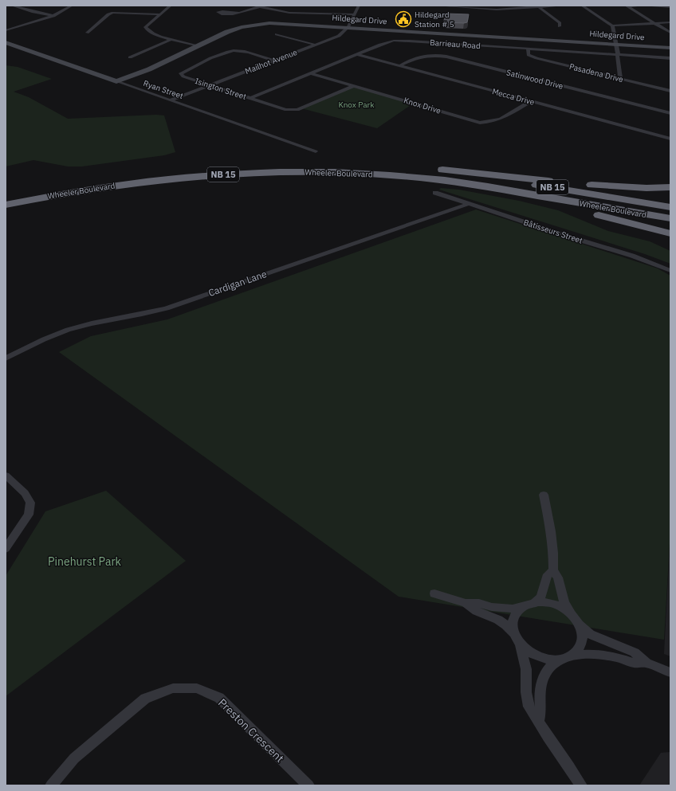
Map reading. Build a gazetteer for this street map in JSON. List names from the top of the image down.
{
  "streets": {
    "highway": ["Wheeler Boulevard", "NB 15"],
    "street": [
      "Hildegard Drive",
      "Barrieau Road",
      "Mailhot Avenue",
      "Pasadena Drive",
      "Satinwood Drive",
      "Isington Street",
      "Ryan Street",
      "Mecca Drive",
      "Knox Drive",
      "Bâtisseurs Street",
      "Cardigan Lane",
      "Preston Crescent"
    ]
  },
  "crossings": [
    ["Hildegard Drive", "Mailhot Avenue"],
    ["Hildegard Drive", "Ryan Street"],
    ["Barrieau Road", "Pasadena Drive"],
    ["Barrieau Road", "Isington Street"],
    ["Barrieau Road", "Mecca Drive"],
    ["Barrieau Road", "Knox Drive"],
    ["Mailhot Avenue", "Isington Street"],
    ["Mailhot Avenue", "Ryan Street"],
    ["Satinwood Drive", "Mecca Drive"],
    ["Isington Street", "Knox Drive"],
    ["Mecca Drive", "Knox Drive"],
    ["Bâtisseurs Street", "Cardigan Lane"]
  ],
  "parks": ["Knox Park", "Pinehurst Park"],
  "places": {
    "public building": ["Hildegard Station # 5"]
  }
}
